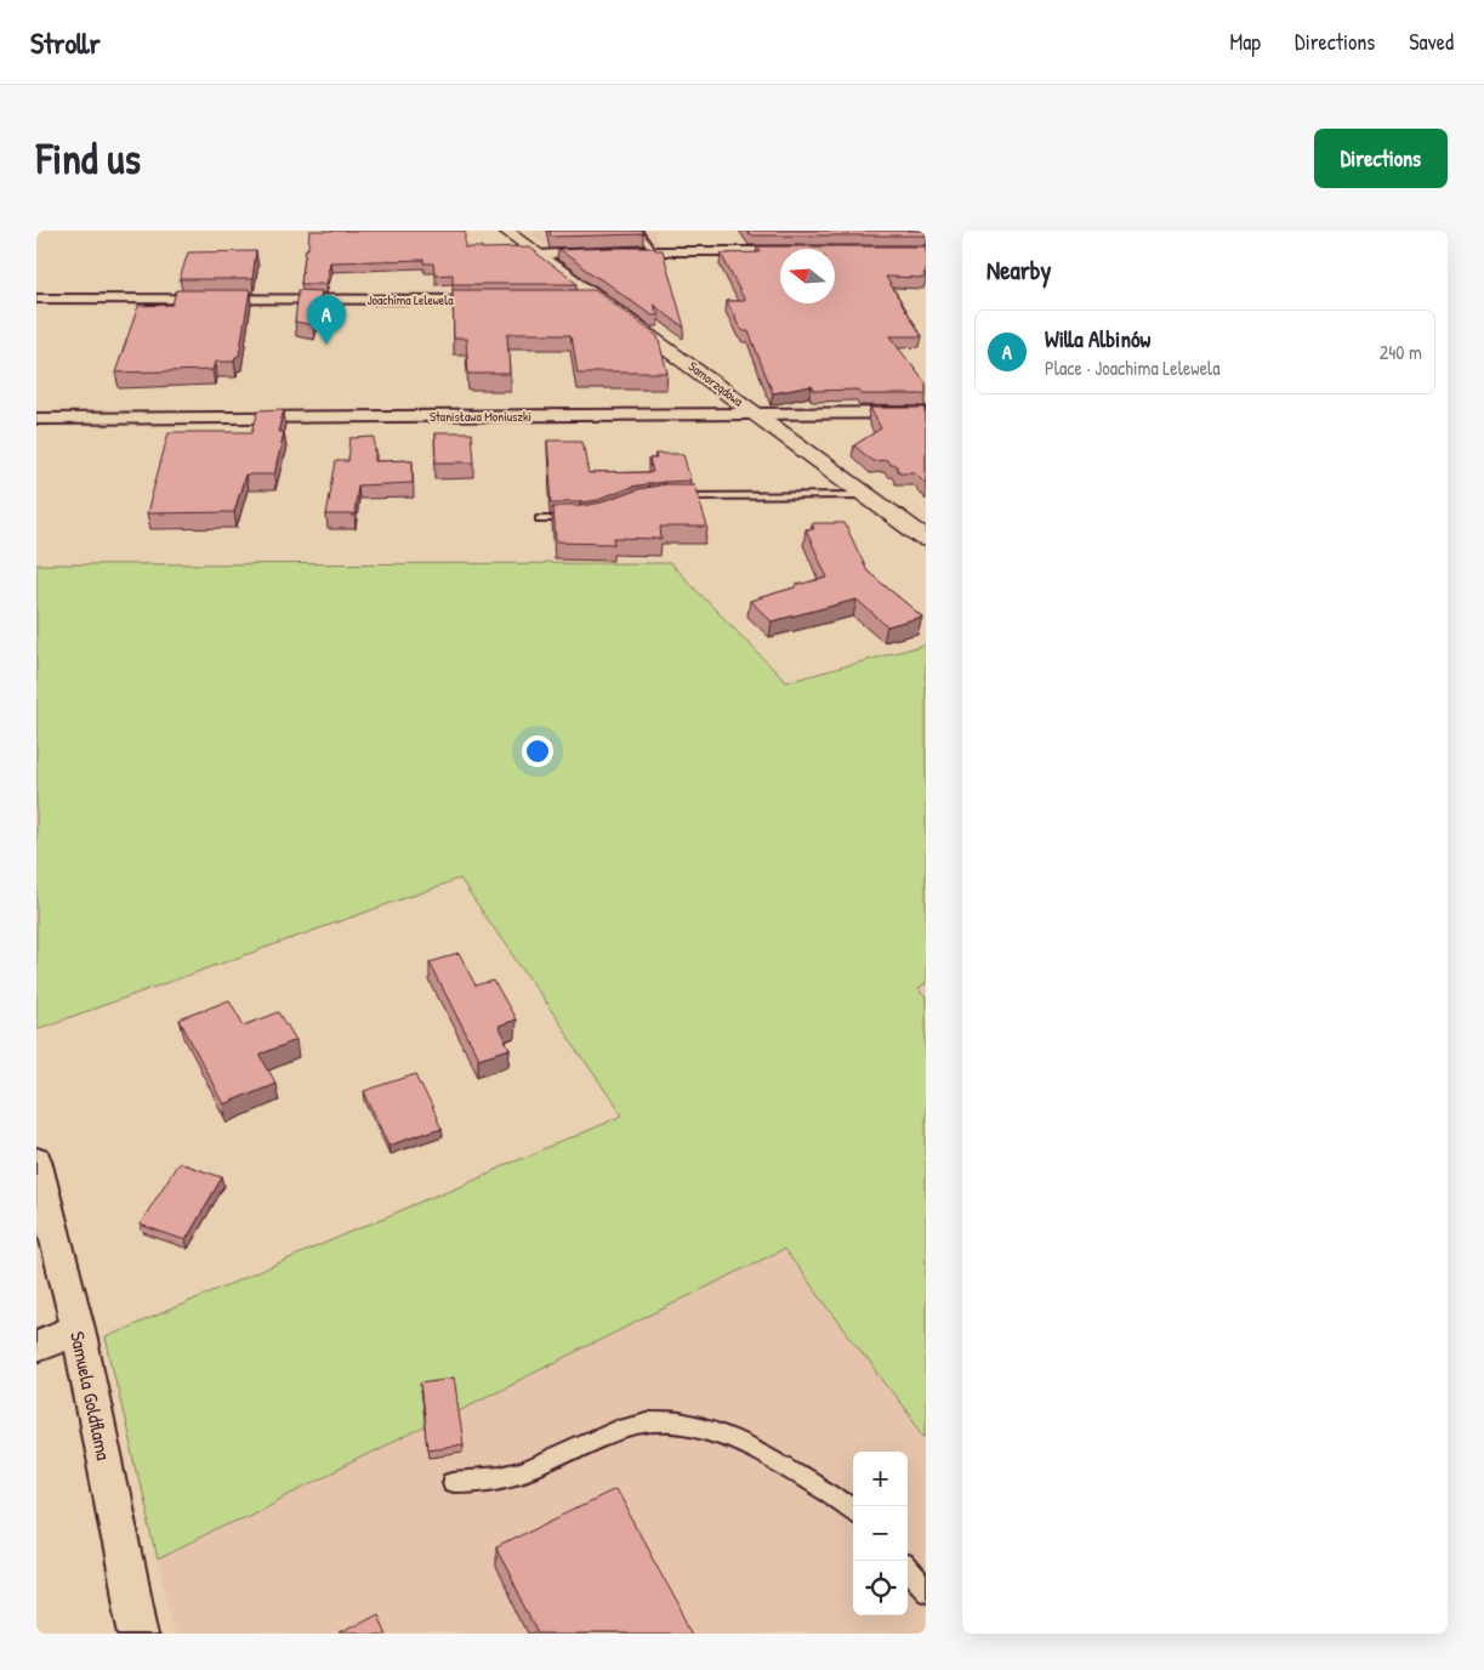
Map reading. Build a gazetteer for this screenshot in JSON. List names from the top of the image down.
{
  "streets": {
    "street": [
      "Joachima Lelewela",
      "Samorządowa",
      "Stanisława Moniuszki",
      "Samuela Goldflama"
    ]
  },
  "crossings": [
    ["Samorządowa", "Stanisława Moniuszki"]
  ],
  "north": "left",
  "page": {
    "header": "Strollr",
    "nav": ["Map", "Directions", "Saved"],
    "buttons": "Directions",
    "title": "Find us",
    "heading": "Nearby",
    "pins": "A",
    "list": [
      {
        "mark": "A",
        "name": "Willa Albinów",
        "note": "Place · Joachima Lelewela",
        "value": "240 m"
      }
    ],
    "map_buttons": ["+", "−"]
  }
}
